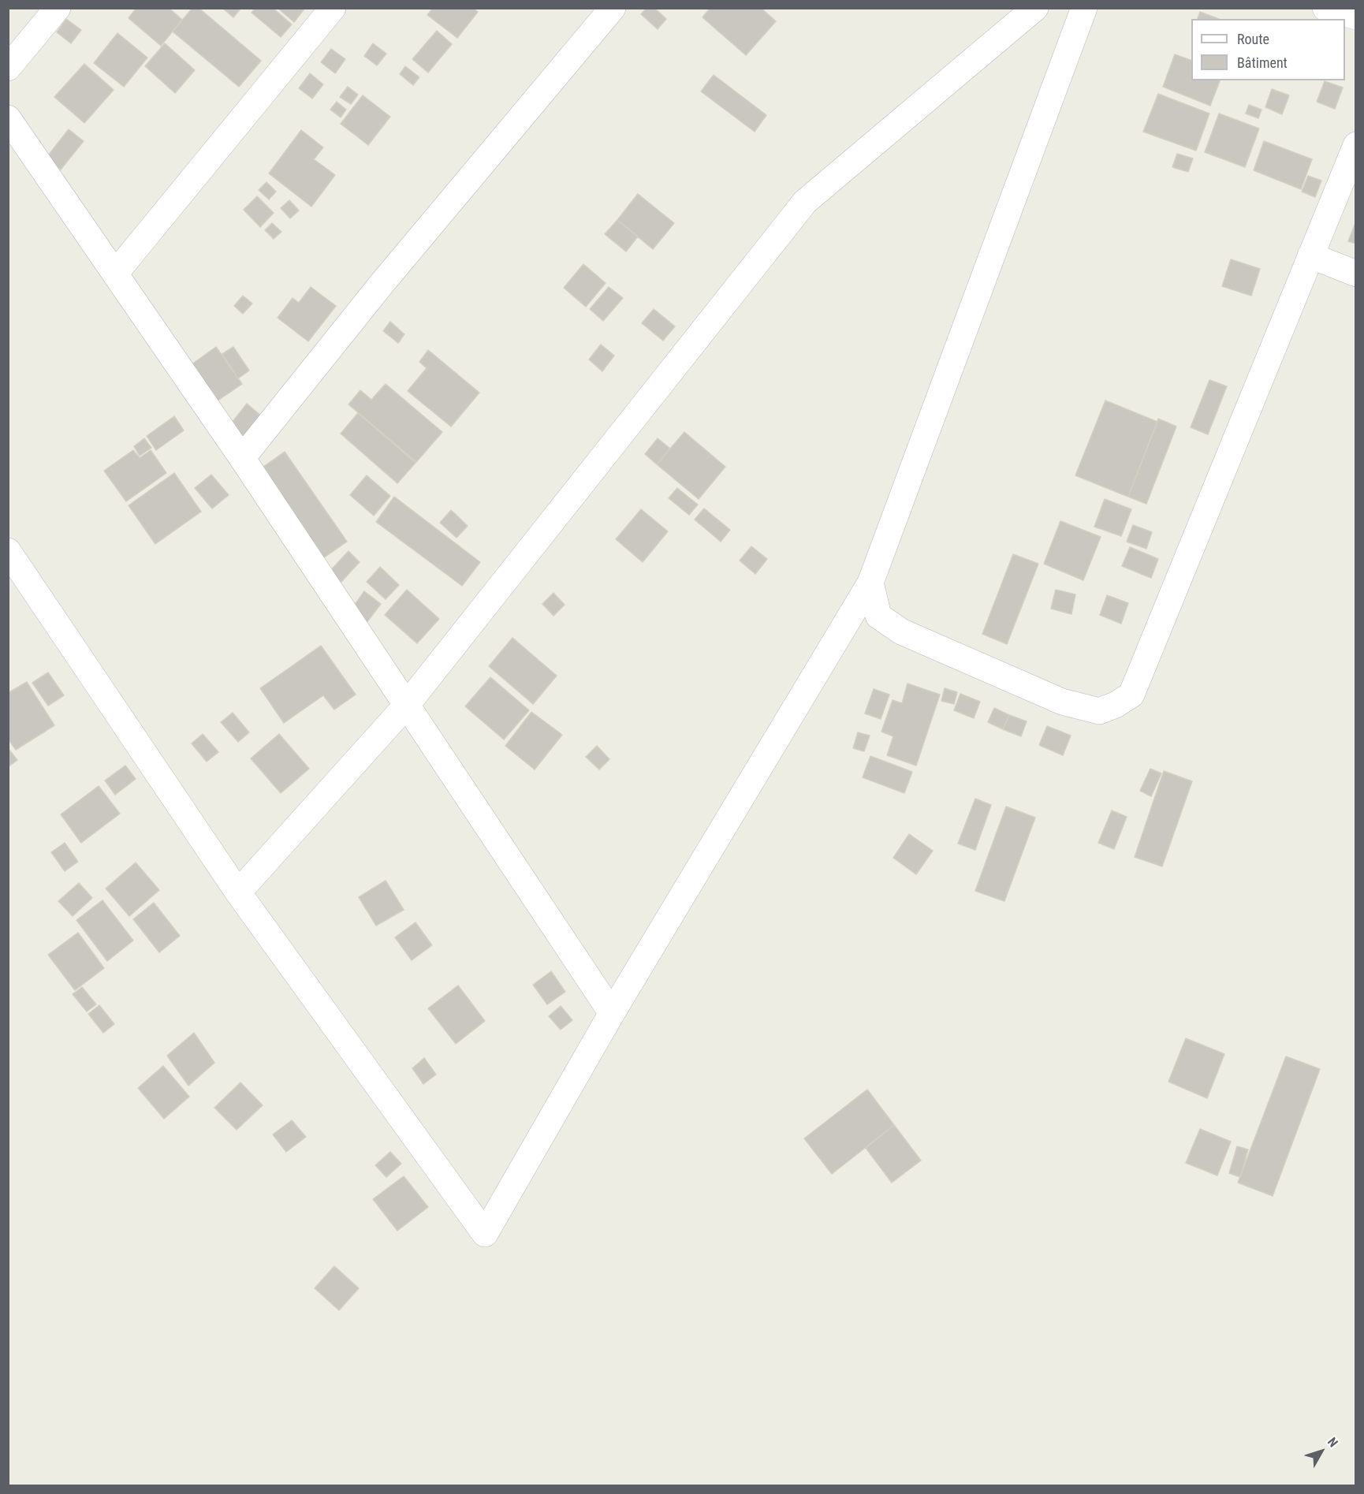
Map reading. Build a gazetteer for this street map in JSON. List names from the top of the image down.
{
  "legend": ["Route", "Bâtiment"],
  "north": "top right"
}
